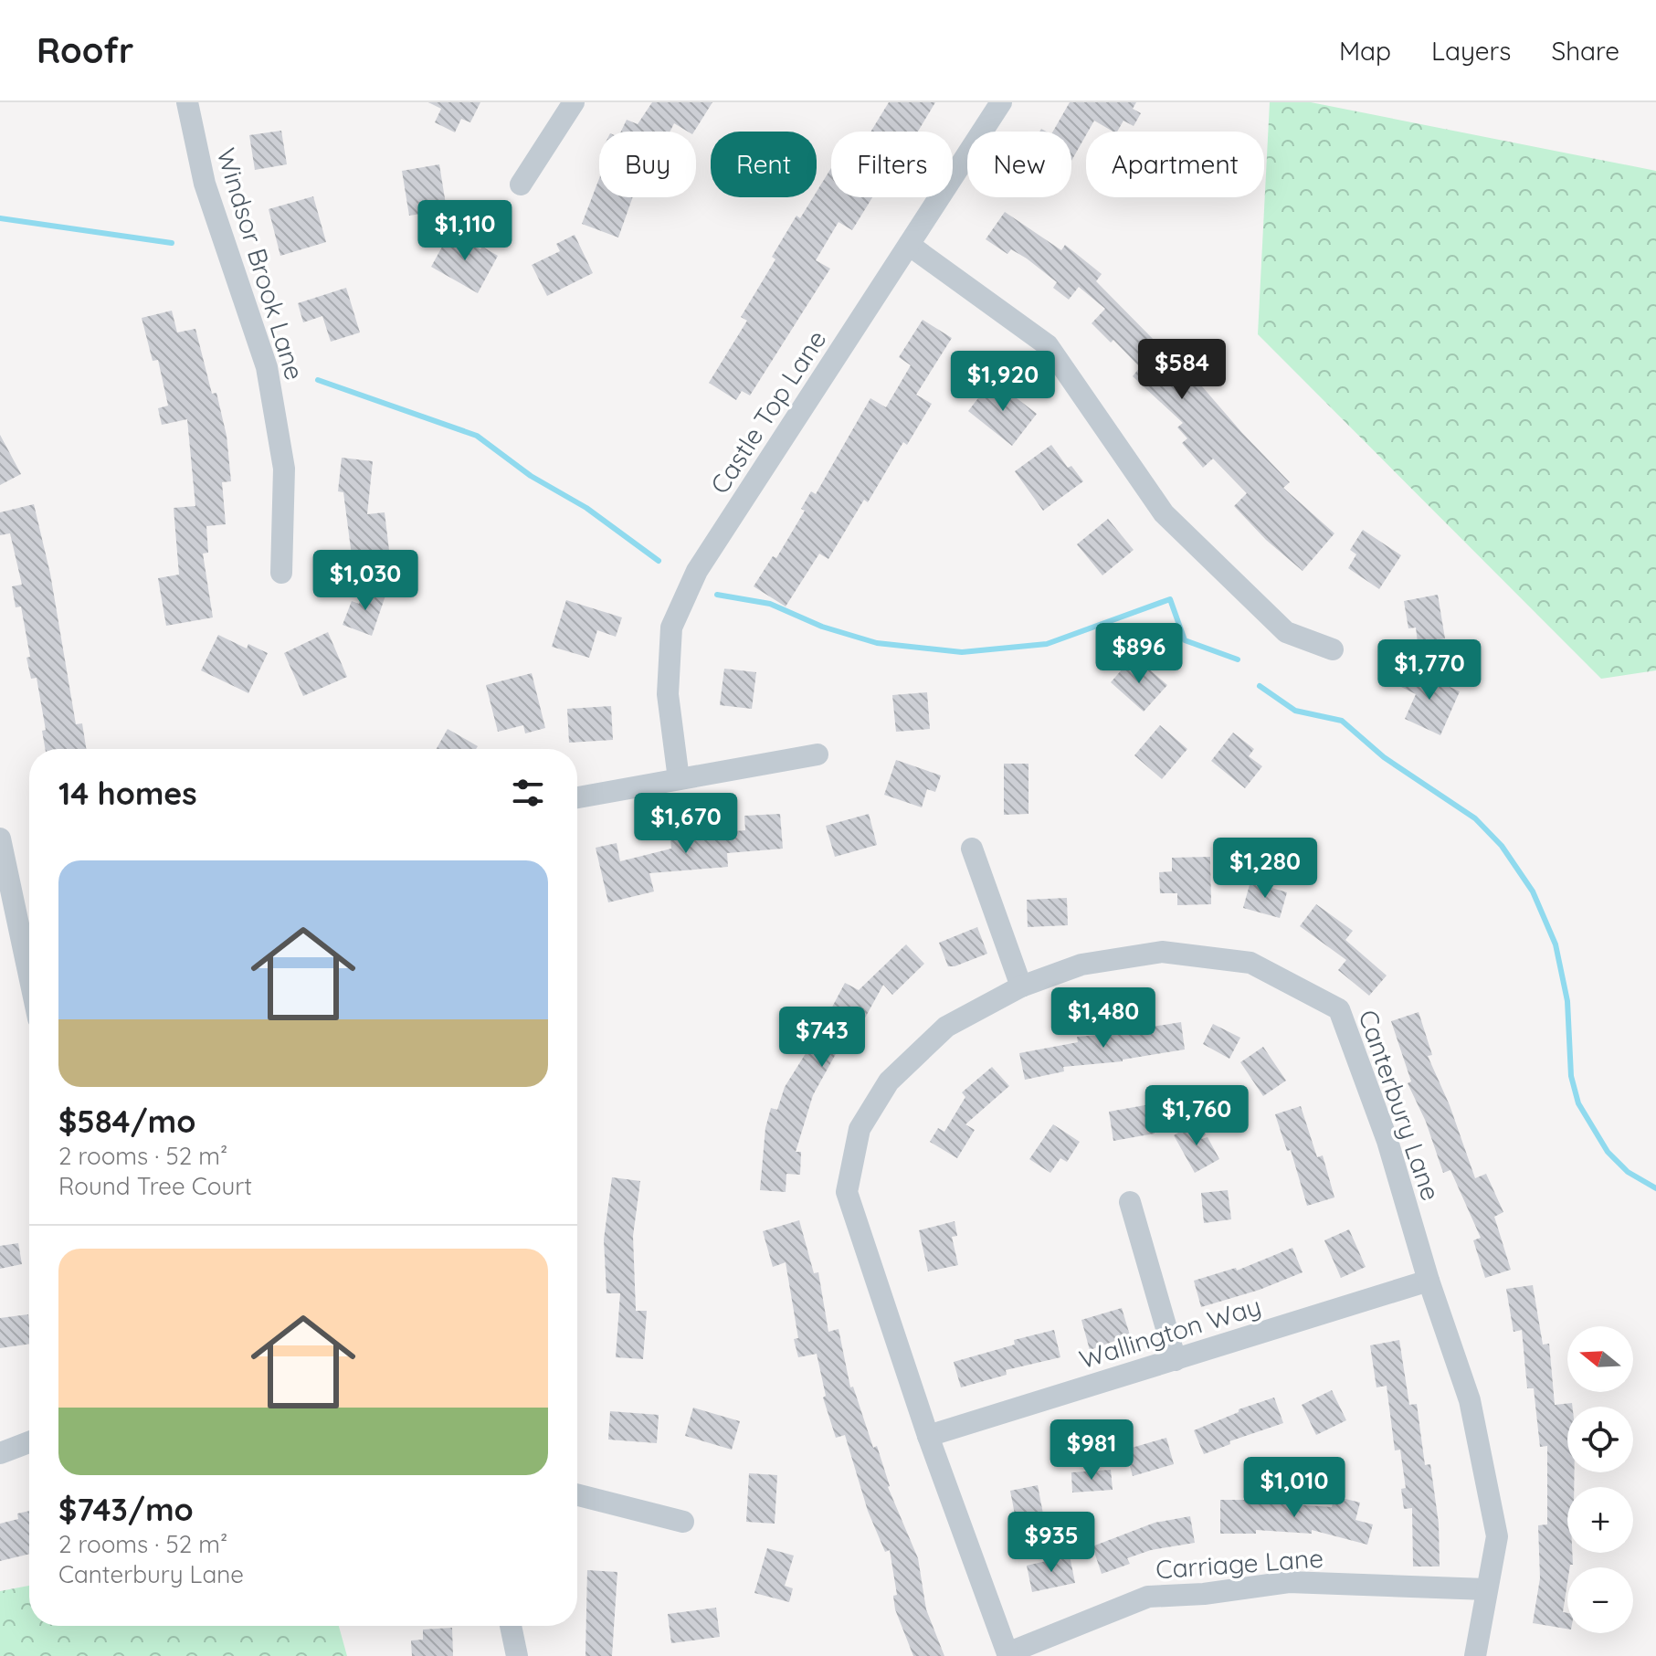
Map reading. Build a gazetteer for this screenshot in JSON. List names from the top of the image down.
{
  "streets": {
    "street": [
      "Windsor Brook Lane",
      "Castle Top Lane",
      "Canterbury Lane",
      "Wallington Way",
      "Carriage Lane"
    ]
  },
  "crossings": [
    ["Canterbury Lane", "Wallington Way"],
    ["Canterbury Lane", "Carriage Lane"]
  ],
  "north": "left",
  "page": {
    "header": "Roofr",
    "nav": ["Map", "Layers", "Share"],
    "chip": [
      "Buy",
      "Rent",
      "Filters",
      "New",
      "Apartment"
    ],
    "price": [
      "$1,110",
      "$584",
      "$1,920",
      "$1,030",
      "$896",
      "$1,770",
      "$1,670",
      "$1,280",
      "$1,480",
      "$743",
      "$1,760",
      "$981",
      "$1,010",
      "$935"
    ],
    "heading": "14 homes",
    "list": [
      {
        "name": "$584/mo",
        "note": "2 rooms · 52 m² · Round Tree Court"
      },
      {
        "name": "$743/mo",
        "note": "2 rooms · 52 m² · Canterbury Lane"
      }
    ],
    "map_buttons": ["+", "−"]
  }
}
